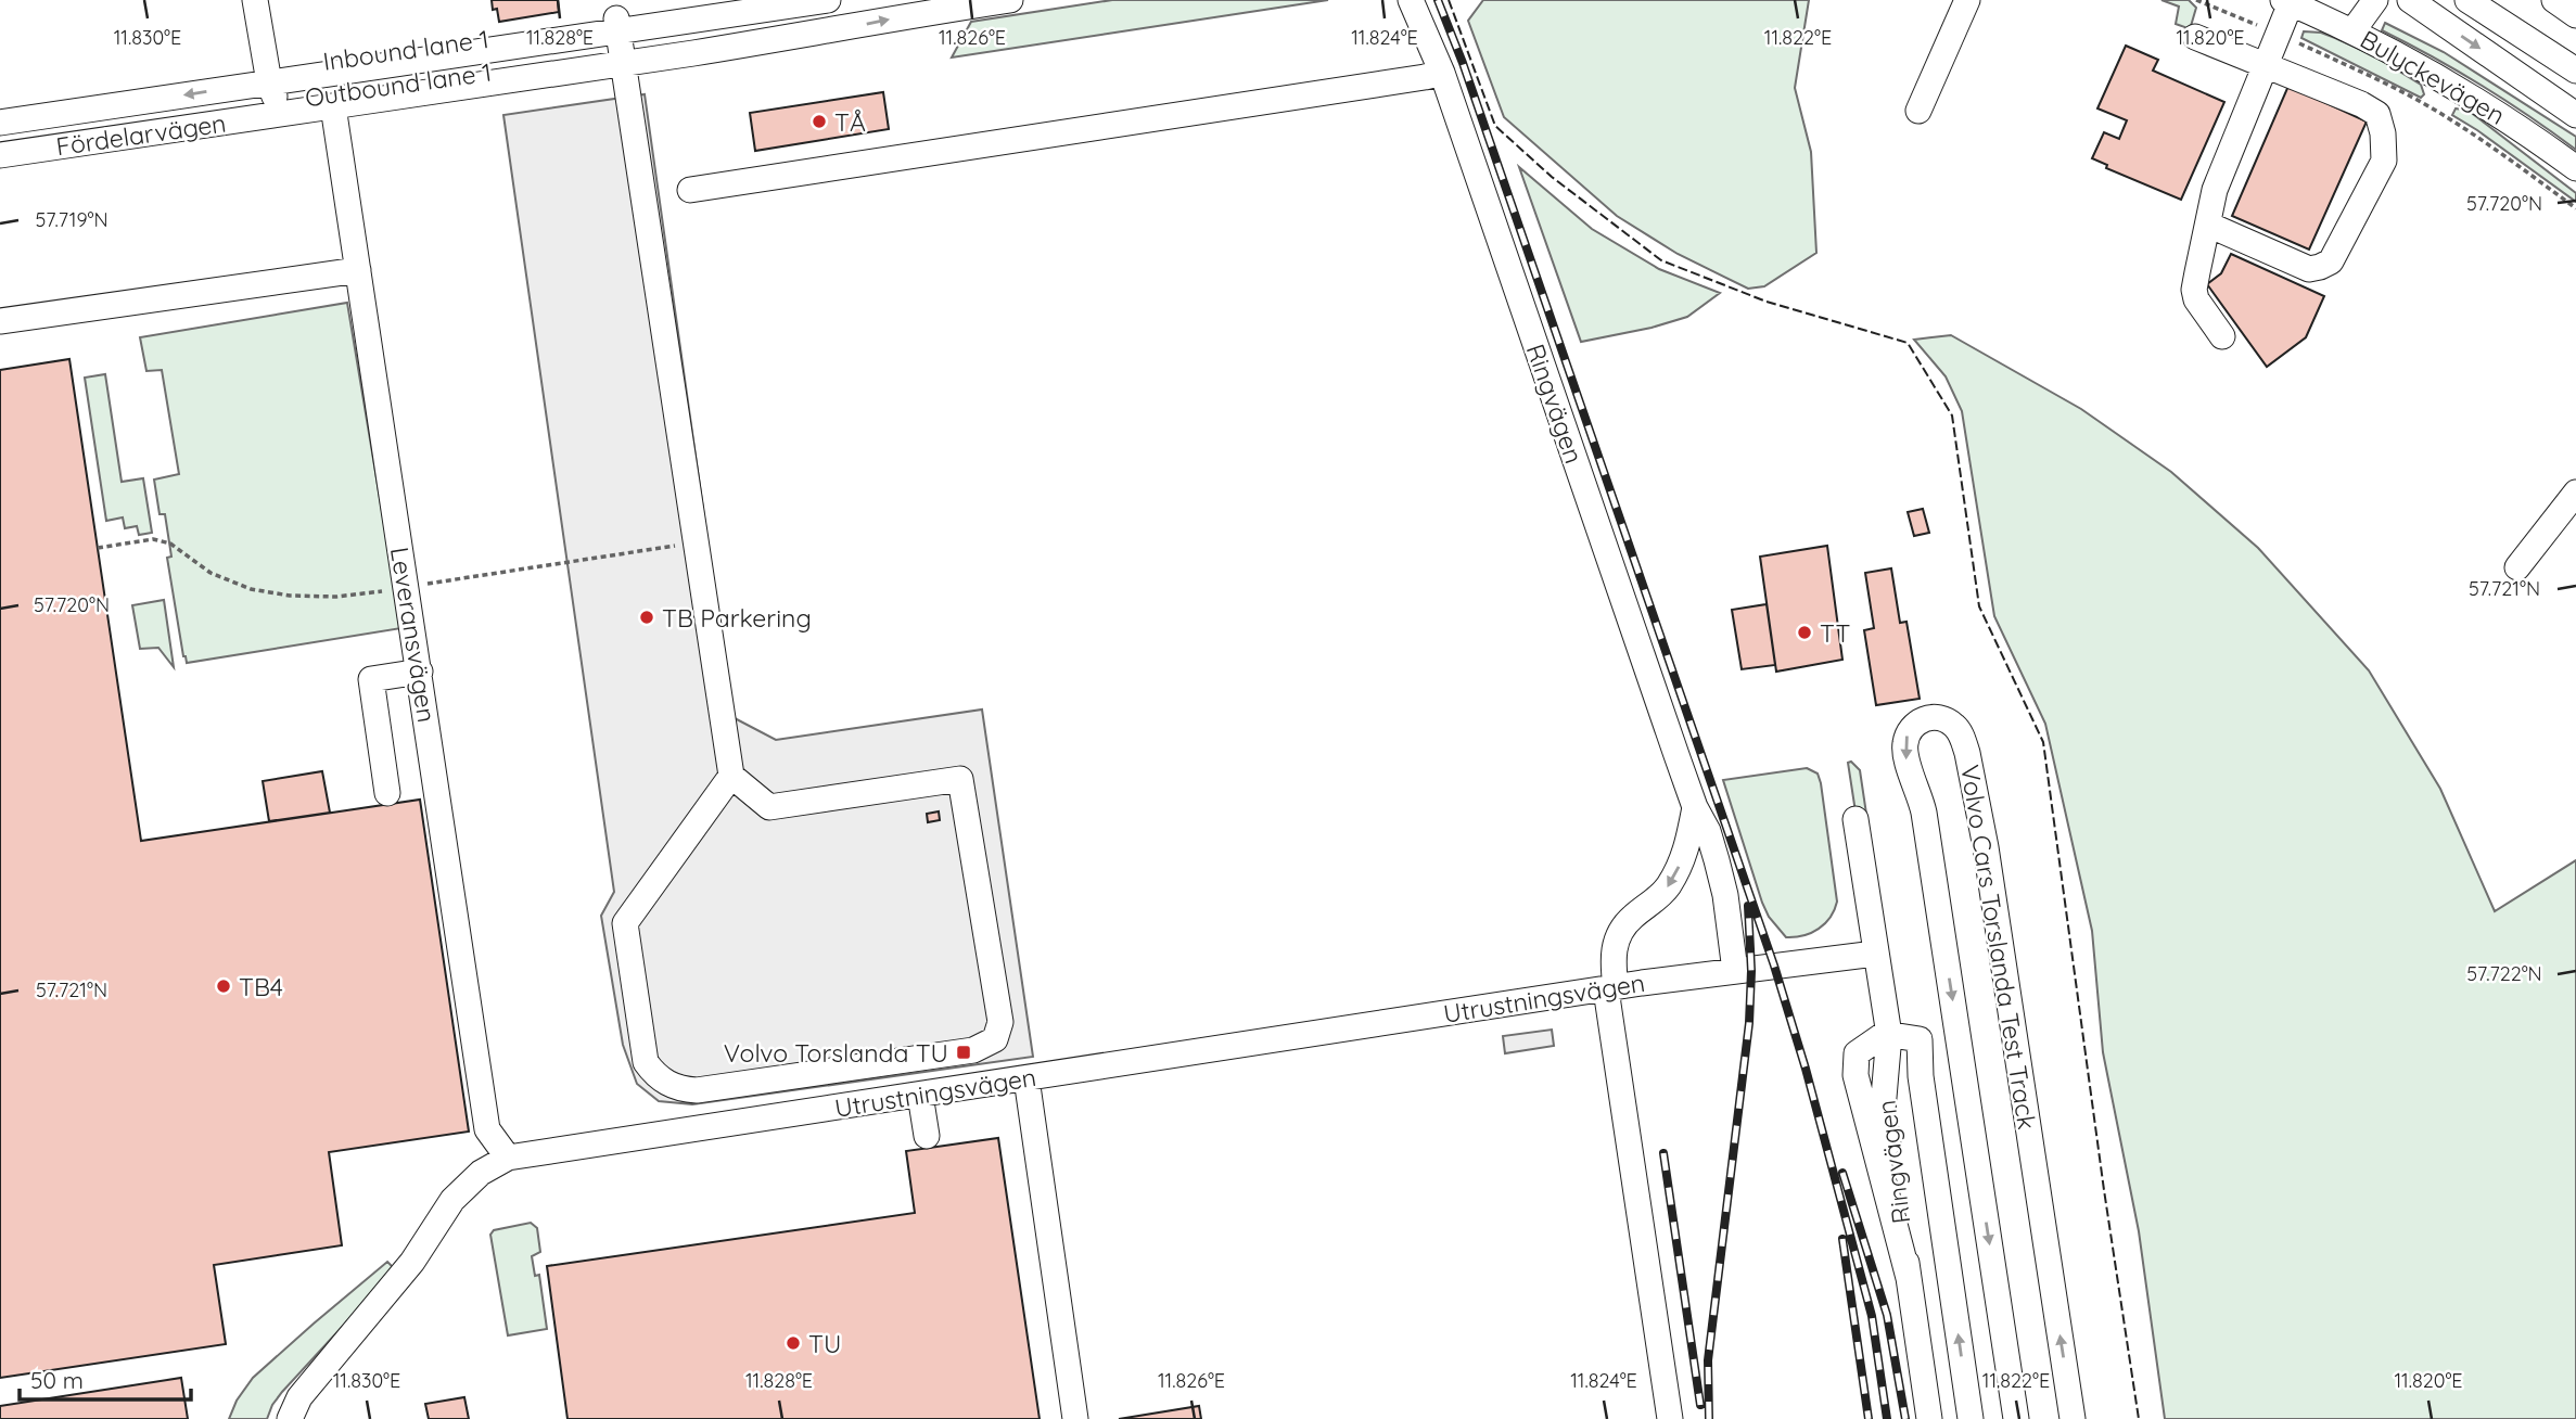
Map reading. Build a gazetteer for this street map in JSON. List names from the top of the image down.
{
  "streets": {
    "street": [
      "Inbound lane 1",
      "Bulyckevägen",
      "Outbound lane 1",
      "Fördelarvägen",
      "Ringvägen",
      "Leveransvägen",
      "Volvo Cars Torslanda Test Track",
      "Utrustningsvägen"
    ]
  },
  "crossings": [
    ["Inbound lane 1", "Outbound lane 1"],
    ["Inbound lane 1", "Fördelarvägen"],
    ["Outbound lane 1", "Fördelarvägen"],
    ["Ringvägen", "Utrustningsvägen"],
    ["Leveransvägen", "Utrustningsvägen"]
  ],
  "places": {
    "other": [
      "TÅ",
      "TB Parkering",
      "TT",
      "TB4",
      "TU"
    ],
    "transit": ["Volvo Torslanda TU"]
  },
  "scale_bar": "50 m",
  "coordinates": [
    "11.830°E",
    "11.828°E",
    "11.826°E",
    "11.824°E",
    "11.822°E",
    "11.820°E",
    "57.720°N",
    "57.719°N",
    "57.721°N",
    "57.722°N"
  ]
}
